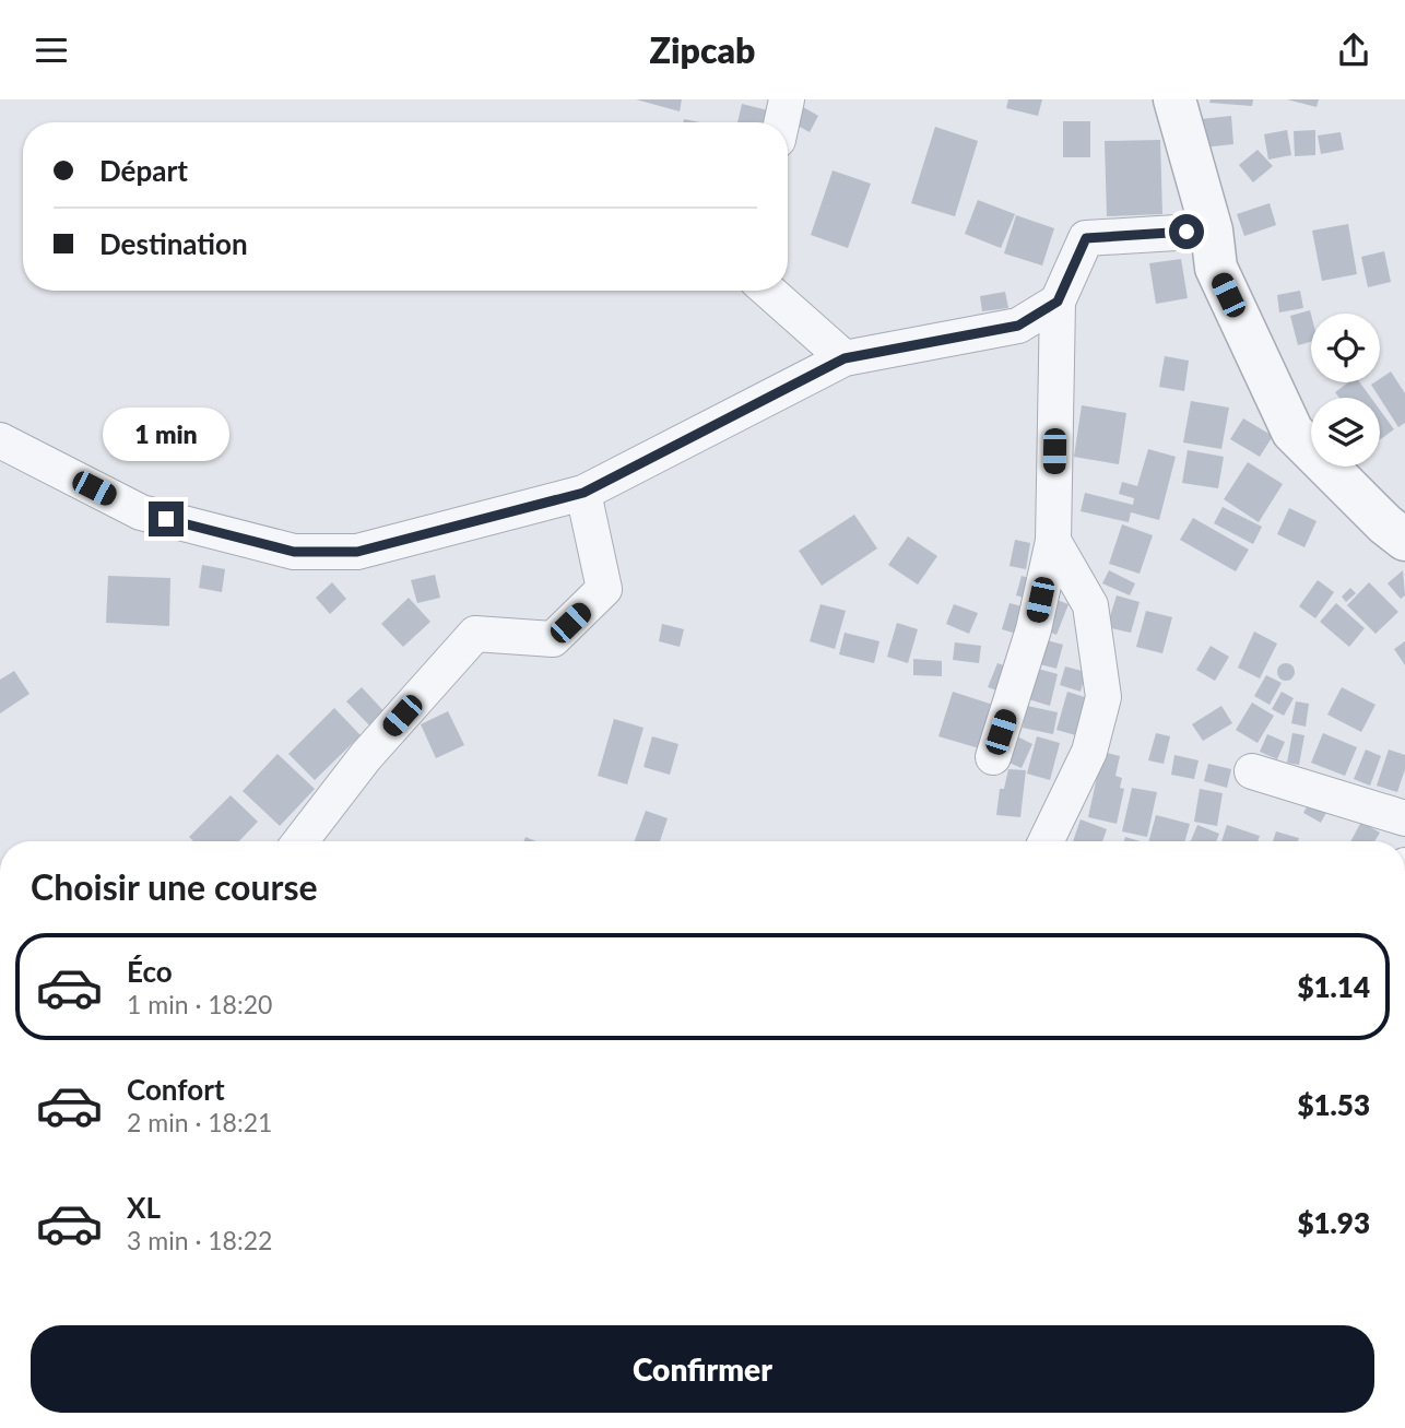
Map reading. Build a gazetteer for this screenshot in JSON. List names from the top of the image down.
{
  "page": {
    "header": "Zipcab",
    "banner": ["Départ", "Destination"],
    "bubble": "1 min",
    "heading": "Choisir une course",
    "list": [
      {
        "name": "Éco",
        "note": "1 min · 18:20",
        "value": "$1.14"
      },
      {
        "name": "Confort",
        "note": "2 min · 18:21",
        "value": "$1.53"
      },
      {
        "name": "XL",
        "note": "3 min · 18:22",
        "value": "$1.93"
      }
    ],
    "buttons": "Confirmer"
  }
}
